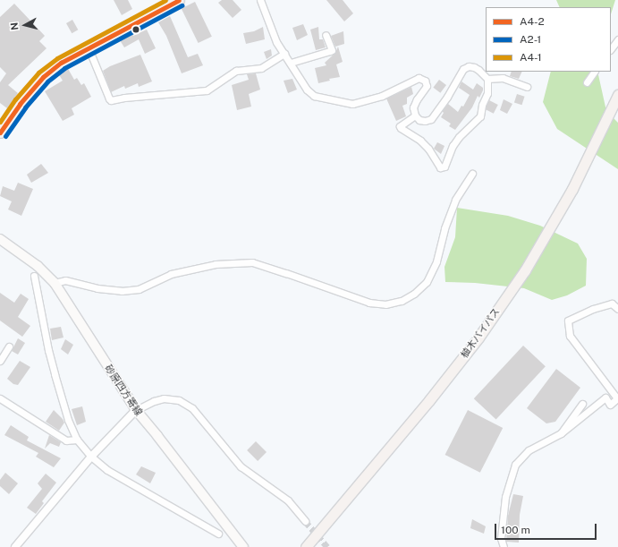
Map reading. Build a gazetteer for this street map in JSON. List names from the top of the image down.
{
  "streets": {
    "highway": ["植木バイパス"],
    "main road": ["砂原四方寄線"]
  },
  "lines": ["transit line A4-2", "transit line A4-1", "transit line A2-1"],
  "legend": ["A4-2", "A2-1", "A4-1"],
  "scale_bar": "100 m",
  "north": "left"
}
